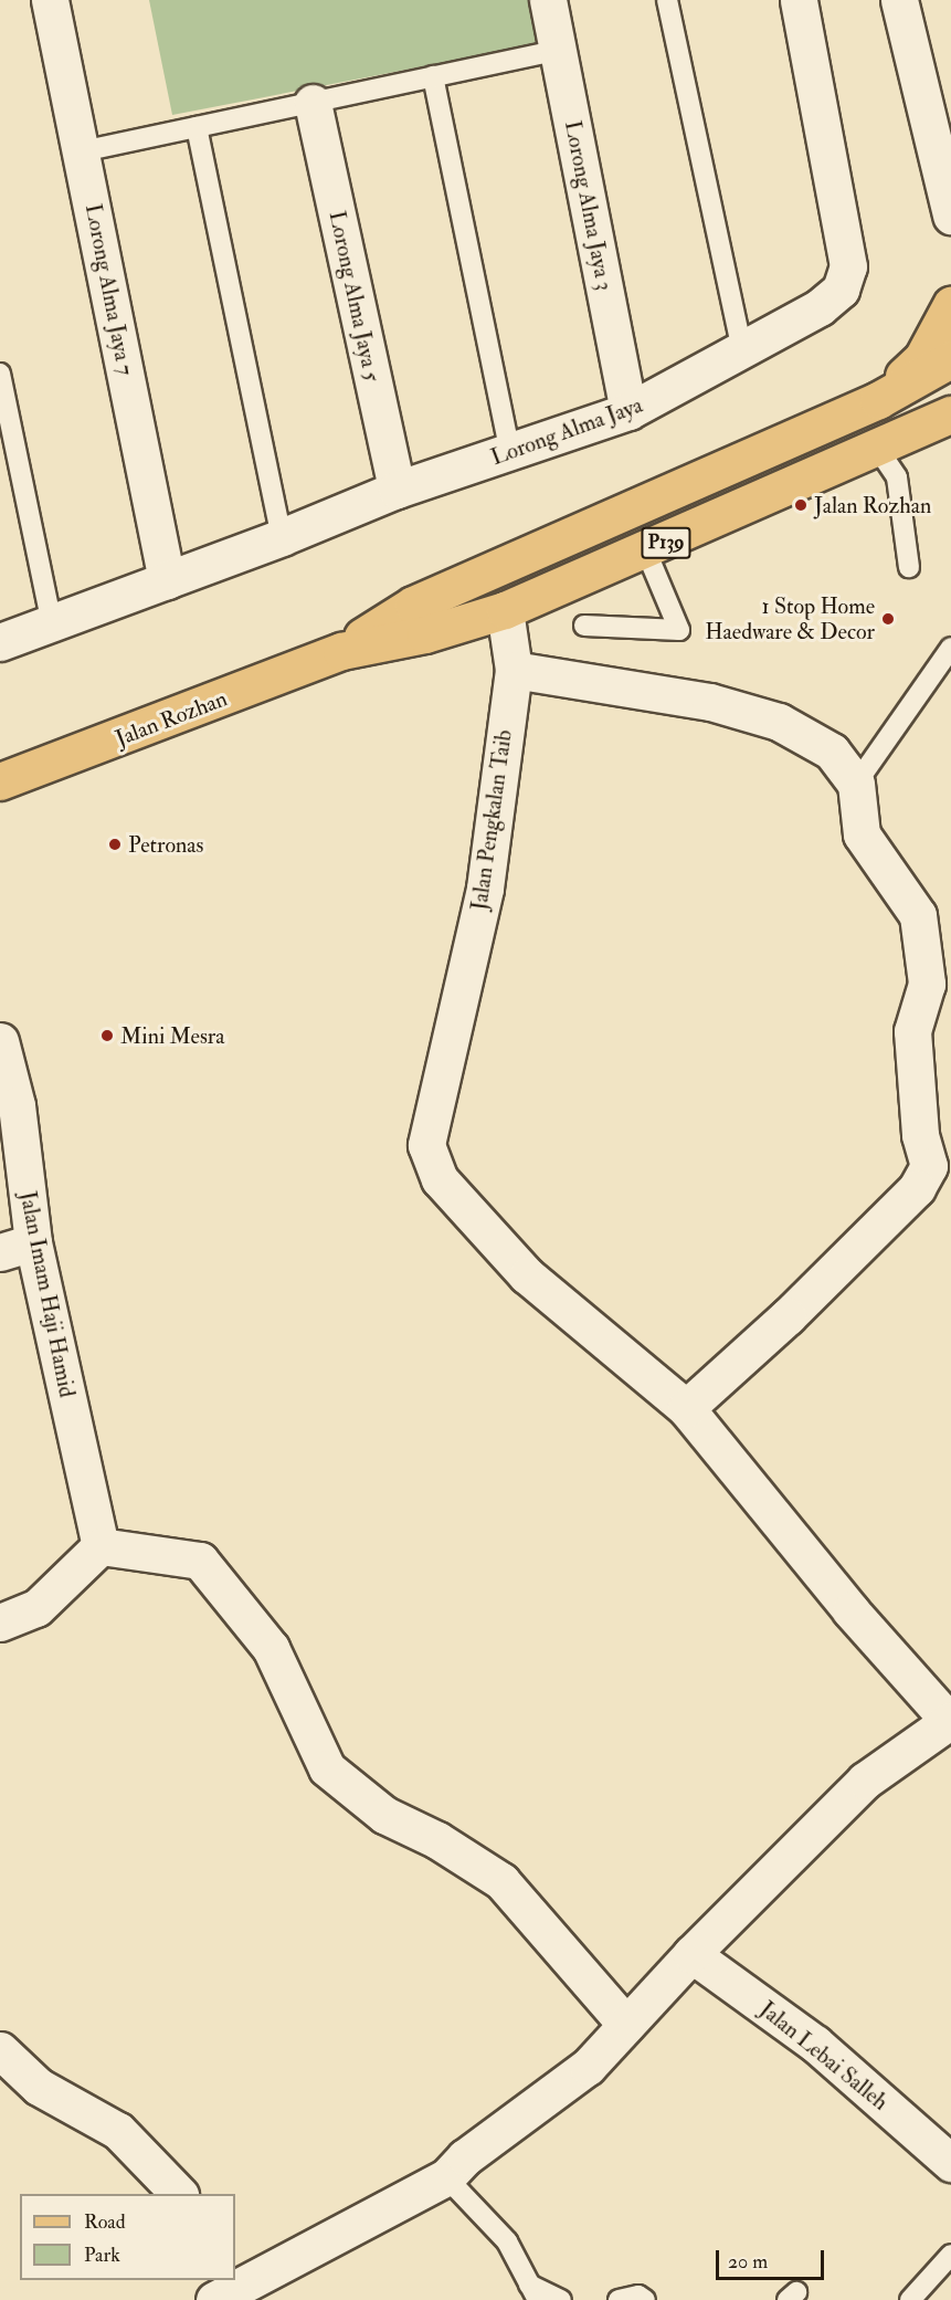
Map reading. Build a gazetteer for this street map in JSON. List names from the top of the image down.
{
  "streets": {
    "main road": ["P139", "Jalan Rozhan"],
    "street": [
      "Lorong Alma Jaya 3",
      "Lorong Alma Jaya 7",
      "Lorong Alma Jaya 5",
      "Lorong Alma Jaya",
      "Jalan Pengkalan Taib",
      "Jalan Imam Haji Hamid",
      "Jalan Lebai Salleh"
    ]
  },
  "crossings": [
    ["Lorong Alma Jaya 3", "Lorong Alma Jaya"],
    ["Lorong Alma Jaya 7", "Lorong Alma Jaya"],
    ["Lorong Alma Jaya 5", "Lorong Alma Jaya"],
    ["Jalan Rozhan", "Jalan Pengkalan Taib"]
  ],
  "places": [
    "Jalan Rozhan",
    "1 Stop Home Haedware & Decor",
    "Petronas",
    "Mini Mesra"
  ],
  "legend": ["Road", "Park"],
  "scale_bar": "20 m"
}
